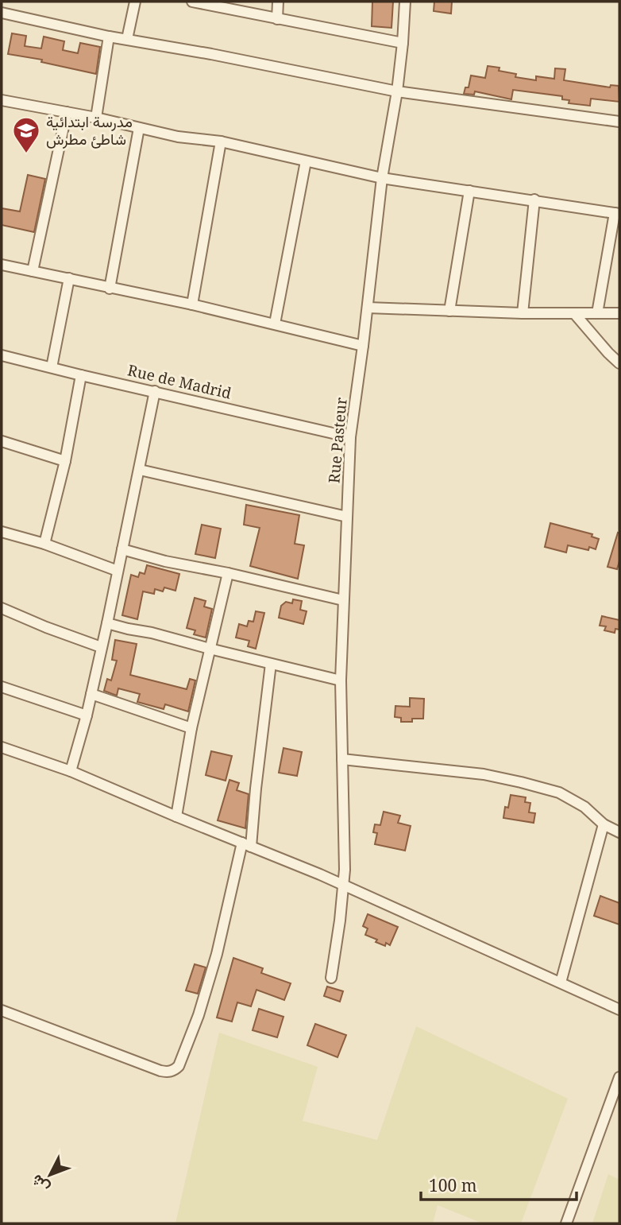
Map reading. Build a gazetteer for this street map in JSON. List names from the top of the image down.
{
  "streets": {
    "street": ["Rue de Madrid", "Rue Pasteur"]
  },
  "crossings": [
    ["Rue de Madrid", "Rue Pasteur"]
  ],
  "places": {
    "school or university": ["مدرسة ابتدائية شاطئ مطرش"]
  },
  "scale_bar": "100 m",
  "north": "bottom left"
}
